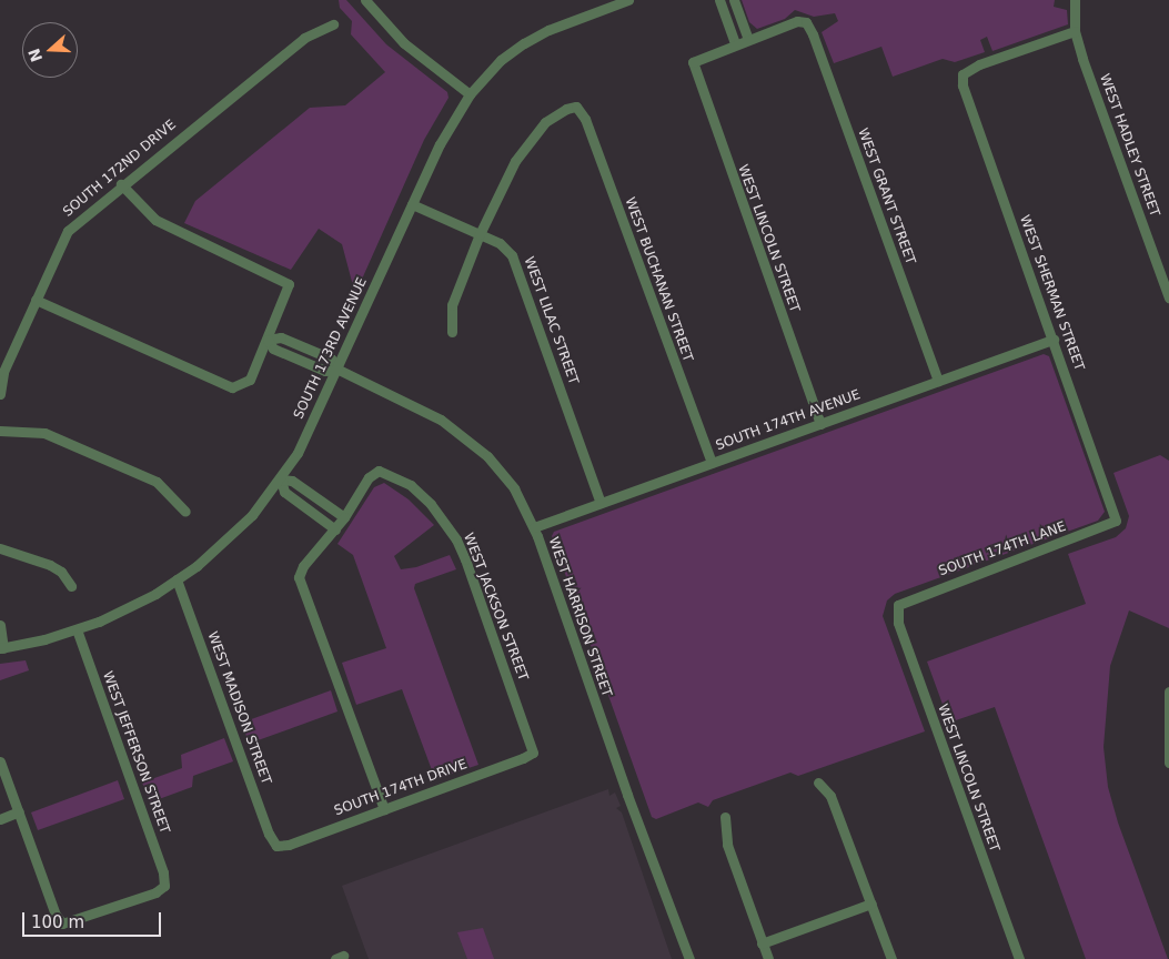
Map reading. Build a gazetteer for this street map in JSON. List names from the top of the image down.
{
  "streets": {
    "street": [
      "WEST HADLEY STREET",
      "SOUTH 172ND DRIVE",
      "WEST GRANT STREET",
      "WEST LINCOLN STREET",
      "WEST BUCHANAN STREET",
      "WEST SHERMAN STREET",
      "WEST LILAC STREET",
      "SOUTH 173RD AVENUE",
      "SOUTH 174TH AVENUE",
      "SOUTH 174TH LANE",
      "WEST JACKSON STREET",
      "WEST HARRISON STREET",
      "WEST MADISON STREET",
      "WEST JEFFERSON STREET",
      "SOUTH 174TH DRIVE"
    ]
  },
  "crossings": [
    ["WEST HADLEY STREET", "WEST SHERMAN STREET"],
    ["WEST GRANT STREET", "SOUTH 174TH AVENUE"],
    ["WEST LINCOLN STREET", "SOUTH 174TH AVENUE"],
    ["WEST LINCOLN STREET", "SOUTH 174TH LANE"],
    ["WEST BUCHANAN STREET", "WEST LILAC STREET"],
    ["WEST BUCHANAN STREET", "SOUTH 174TH AVENUE"],
    ["WEST SHERMAN STREET", "SOUTH 174TH AVENUE"],
    ["WEST SHERMAN STREET", "SOUTH 174TH LANE"],
    ["WEST LILAC STREET", "SOUTH 173RD AVENUE"],
    ["WEST LILAC STREET", "SOUTH 174TH AVENUE"],
    ["SOUTH 173RD AVENUE", "WEST HARRISON STREET"],
    ["SOUTH 173RD AVENUE", "WEST MADISON STREET"],
    ["SOUTH 173RD AVENUE", "WEST JEFFERSON STREET"],
    ["SOUTH 174TH AVENUE", "WEST HARRISON STREET"],
    ["WEST JACKSON STREET", "SOUTH 174TH DRIVE"],
    ["WEST MADISON STREET", "SOUTH 174TH DRIVE"]
  ],
  "scale_bar": "100 m",
  "north": "left"
}
